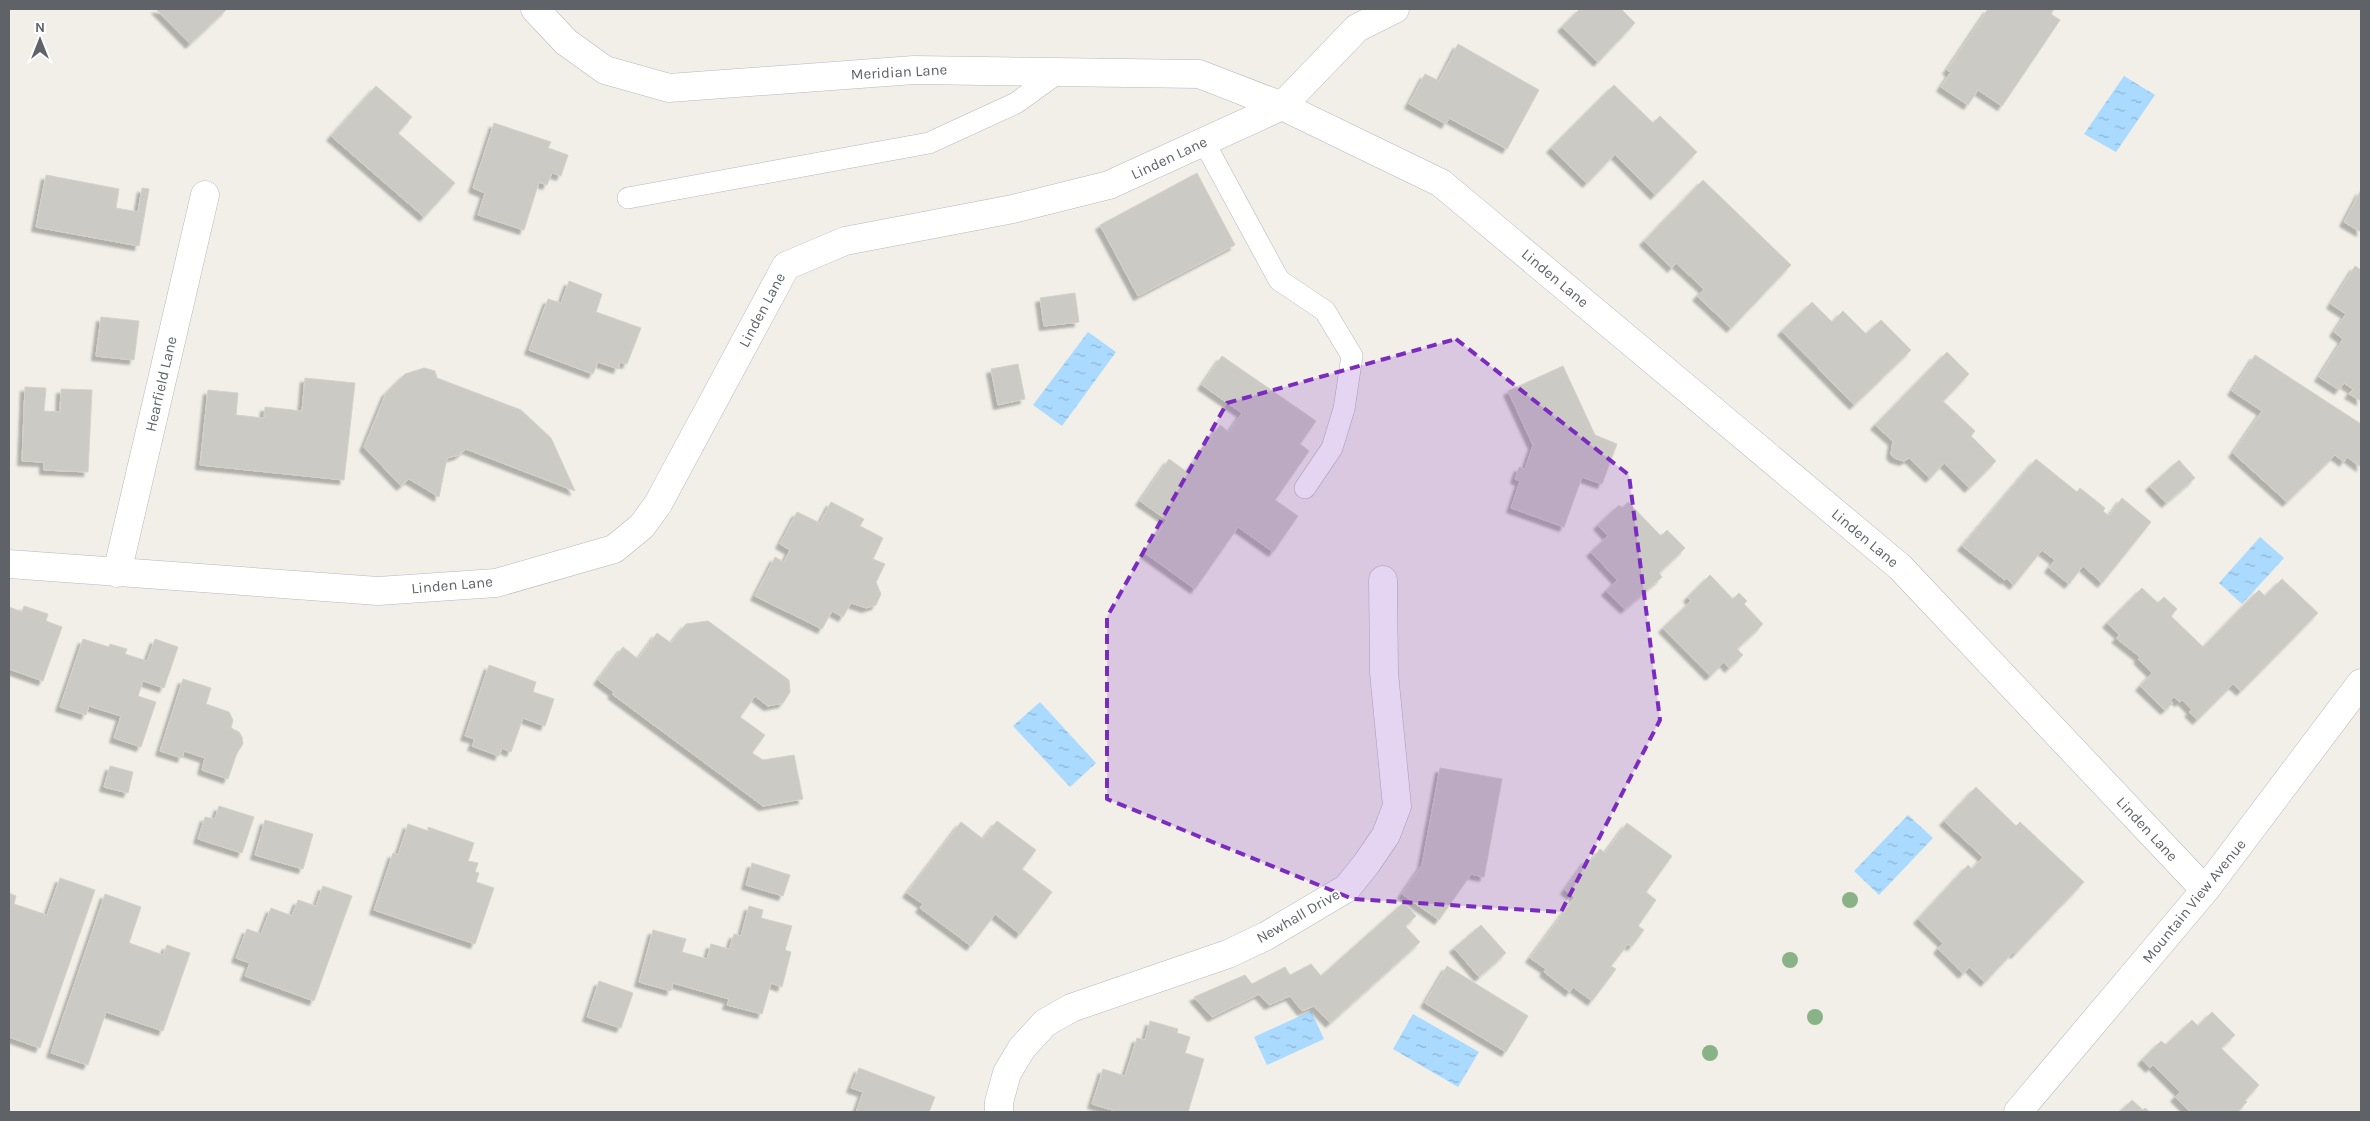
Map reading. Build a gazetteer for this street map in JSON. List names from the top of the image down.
{
  "streets": {
    "street": [
      "Meridian Lane",
      "Linden Lane",
      "Hearfield Lane",
      "Mountain View Avenue",
      "Newhall Drive"
    ]
  },
  "crossings": [
    ["Meridian Lane", "Linden Lane"],
    ["Linden Lane", "Hearfield Lane"],
    ["Linden Lane", "Mountain View Avenue"]
  ],
  "north": "top"
}
